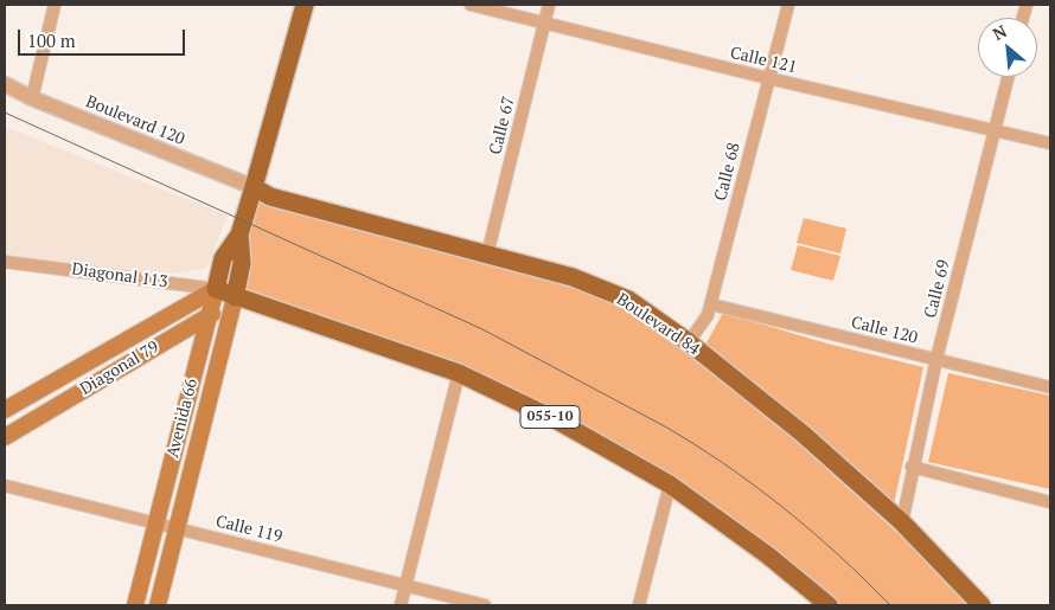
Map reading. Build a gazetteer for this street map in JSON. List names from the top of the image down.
{
  "streets": {
    "highway": [
      "Diagonal 113",
      "Boulevard 84",
      "055-10",
      "Avenida 66"
    ],
    "main road": ["Diagonal 79"],
    "street": [
      "Calle 121",
      "Boulevard 120",
      "Calle 67",
      "Calle 68",
      "Calle 69",
      "Calle 120",
      "Calle 119"
    ]
  },
  "crossings": [
    ["Calle 121", "Calle 67"],
    ["Calle 121", "Calle 68"],
    ["Calle 121", "Calle 69"],
    ["Boulevard 120", "Boulevard 84"],
    ["Boulevard 120", "Avenida 66"],
    ["Calle 67", "Boulevard 84"],
    ["Calle 68", "Boulevard 84"],
    ["Calle 68", "Calle 120"],
    ["Diagonal 113", "Diagonal 79"],
    ["Diagonal 113", "055-10"],
    ["Diagonal 113", "Avenida 66"],
    ["Calle 69", "Boulevard 84"],
    ["Calle 69", "Calle 120"],
    ["Boulevard 84", "Avenida 66"],
    ["Diagonal 79", "055-10"],
    ["Diagonal 79", "Avenida 66"],
    ["055-10", "Avenida 66"],
    ["Avenida 66", "Calle 119"]
  ],
  "scale_bar": "100 m",
  "north": "top left"
}
